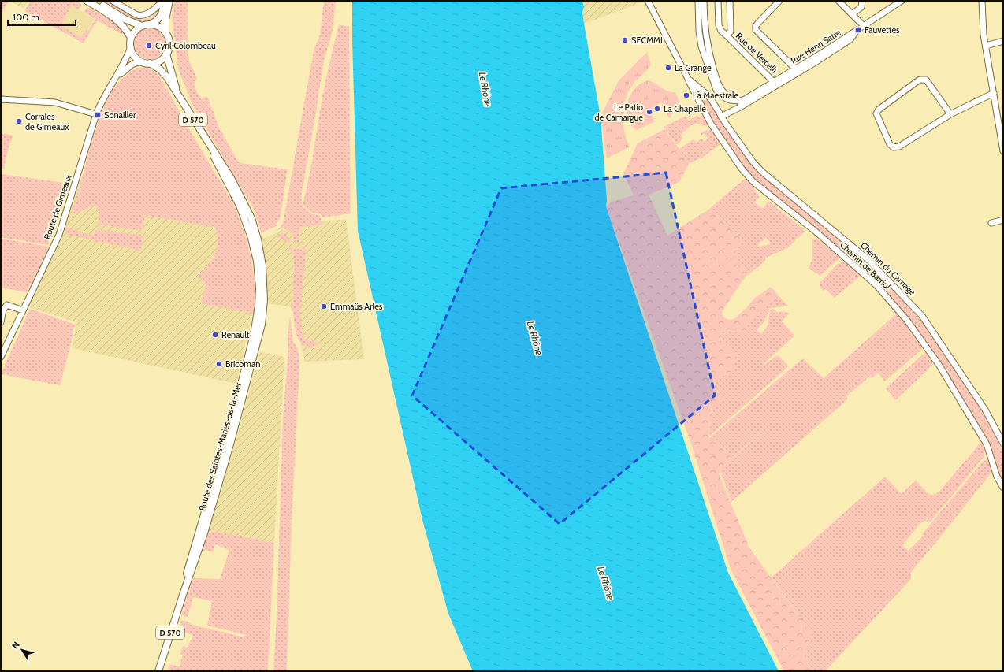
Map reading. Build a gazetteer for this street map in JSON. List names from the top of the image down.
{
  "streets": {
    "main road": ["D 570", "Route de Gimeaux", "Route des Saintes-Maries-de-la-Mer"],
    "street": [
      "Rue Henri Satre",
      "Rue de Vercelli",
      "Chemin de Barriol",
      "Chemin du Carnage"
    ]
  },
  "crossings": [
    ["Rue Henri Satre", "Rue de Vercelli"],
    ["Route de Gimeaux", "Route des Saintes-Maries-de-la-Mer"],
    ["Chemin de Barriol", "Chemin du Carnage"]
  ],
  "water": ["Le Rhône"],
  "places": {
    "transit": ["Fauvettes", "Sonailler"],
    "other": [
      "SECMMI",
      "Cyril Colombeau",
      "La Grange",
      "La Maestrale",
      "La Chapelle",
      "Le Patio de Camargue",
      "Corrales de Gimeaux",
      "Emmaüs Arles",
      "Renault",
      "Bricoman"
    ]
  },
  "scale_bar": "100 m",
  "north": "top left"
}
